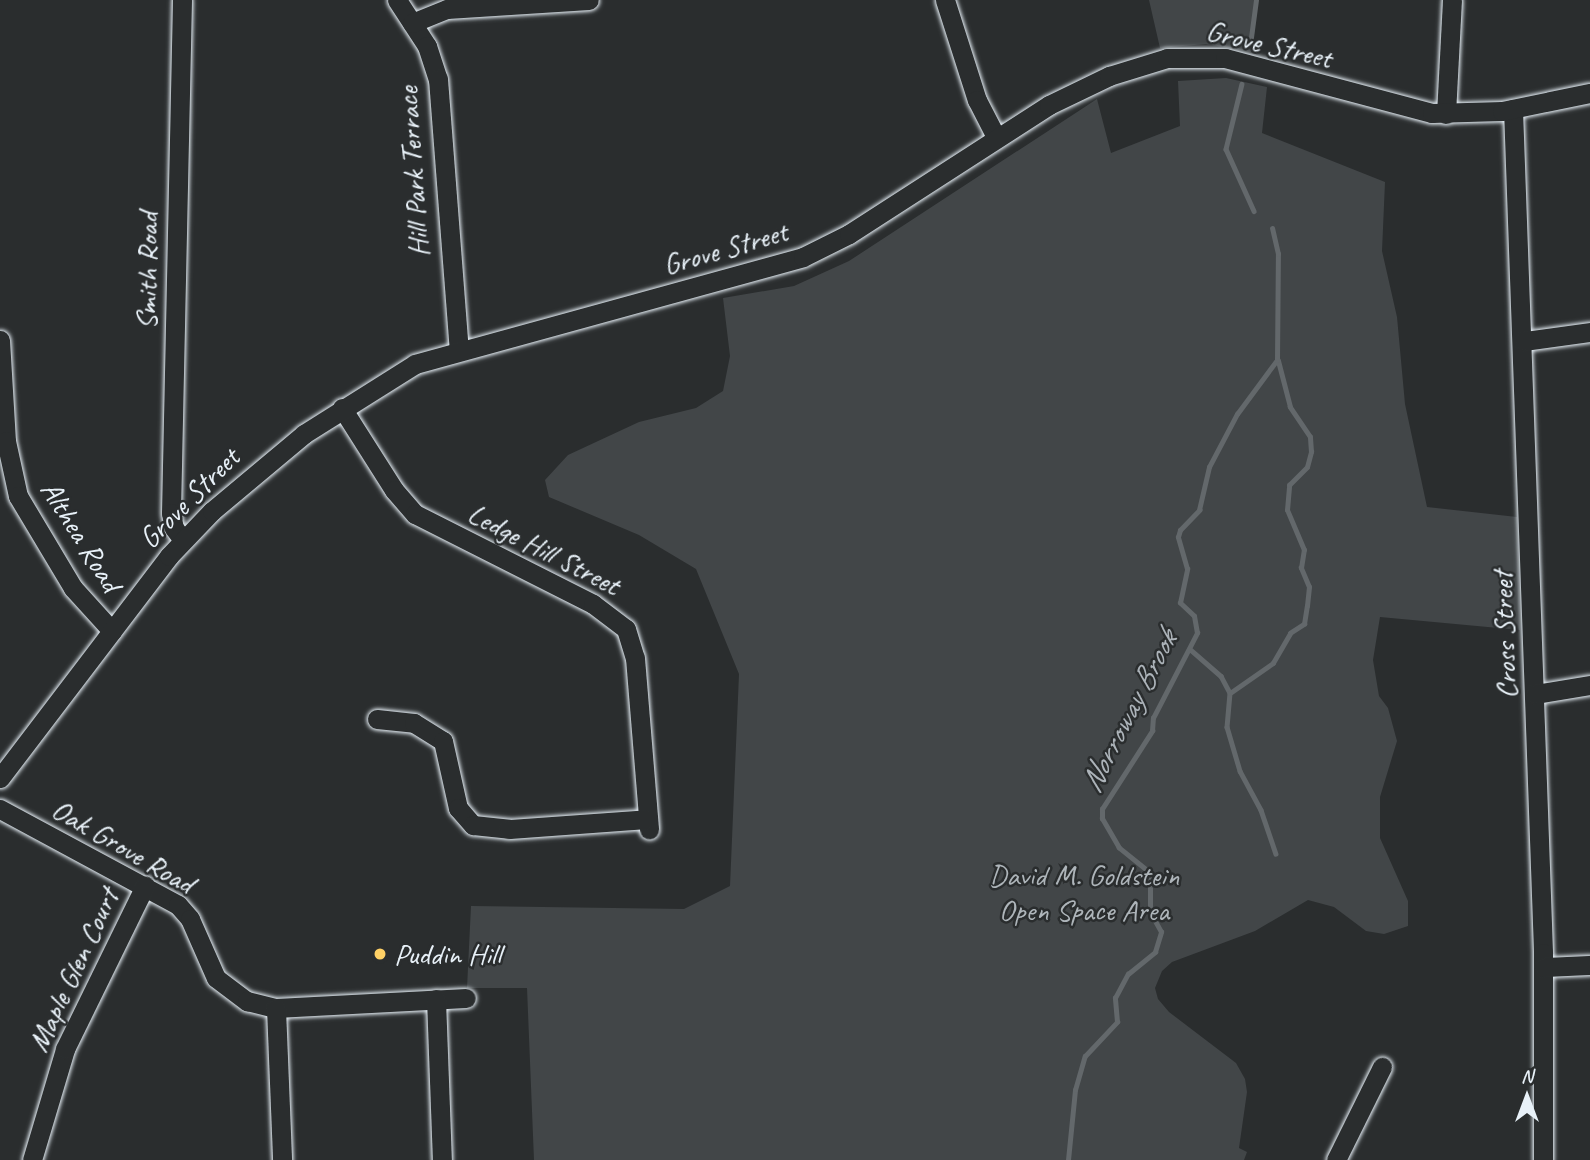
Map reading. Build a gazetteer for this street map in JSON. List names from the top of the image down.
{
  "streets": {
    "street": [
      "Grove Street",
      "Hill Park Terrace",
      "Smith Road",
      "Althea Road",
      "Ledge Hill Street",
      "Cross Street",
      "Oak Grove Road",
      "Maple Glen Court"
    ]
  },
  "crossings": [
    ["Grove Street", "Hill Park Terrace"],
    ["Grove Street", "Smith Road"],
    ["Grove Street", "Althea Road"],
    ["Grove Street", "Ledge Hill Street"],
    ["Grove Street", "Cross Street"],
    ["Oak Grove Road", "Maple Glen Court"]
  ],
  "water": ["Norroway Brook"],
  "parks": ["David M. Goldstein Open Space Area"],
  "places": ["Puddin Hill"],
  "north": "top"
}
